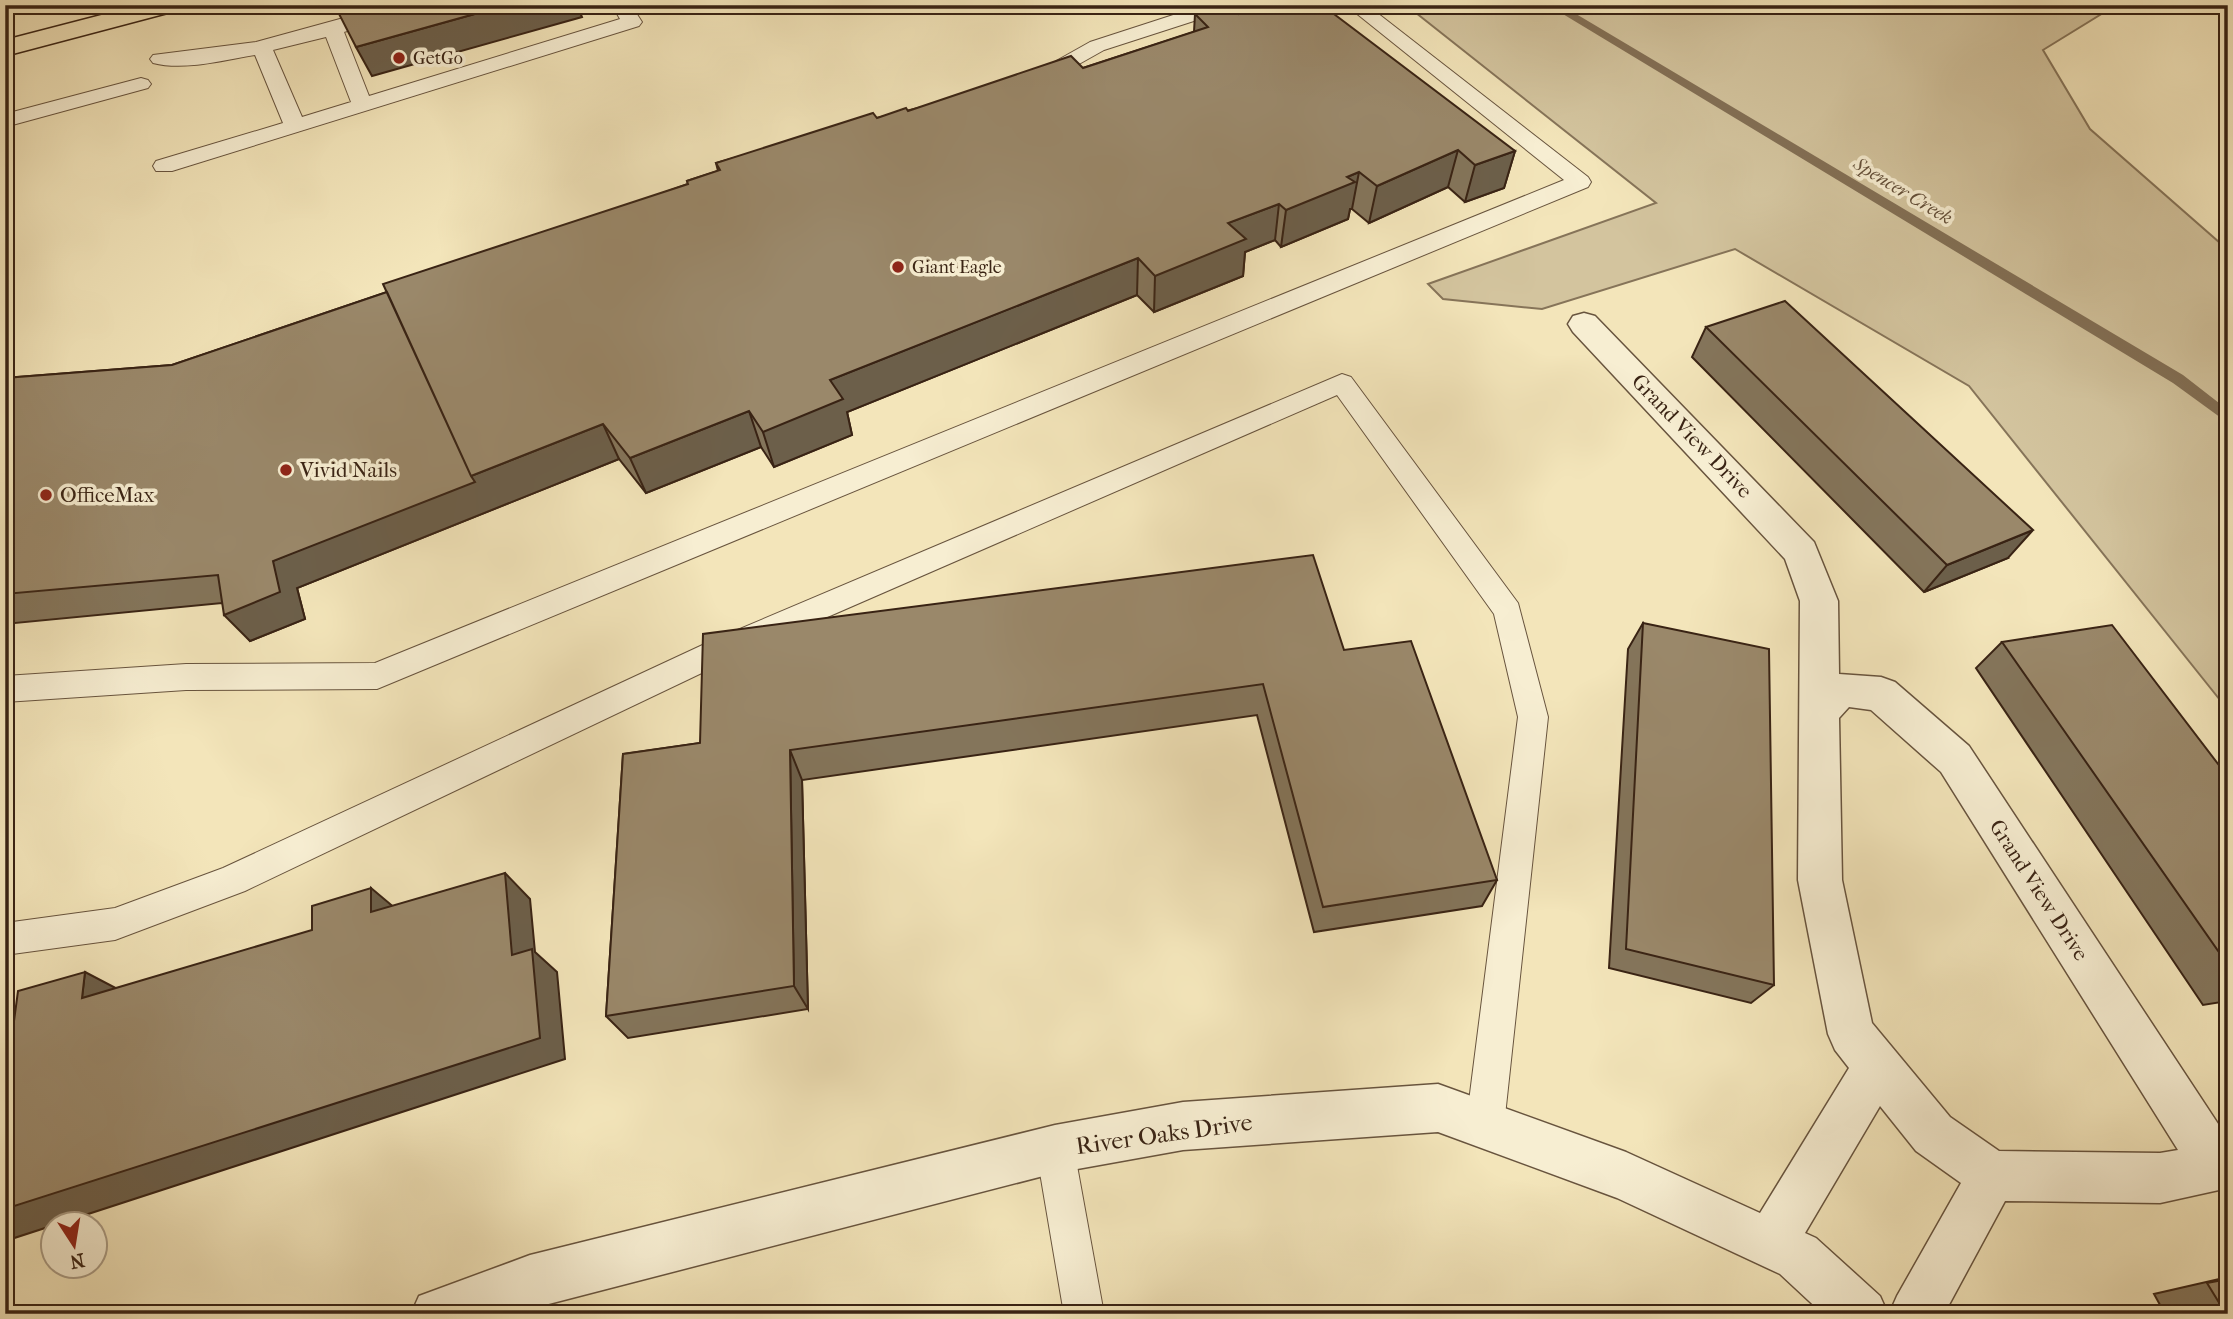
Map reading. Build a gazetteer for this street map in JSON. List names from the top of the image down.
{
  "streets": {
    "street": ["Grand View Drive", "River Oaks Drive"]
  },
  "water": ["Spencer Creek"],
  "places": [
    "GetGo",
    "Giant Eagle",
    "Vivid Nails",
    "OfficeMax"
  ],
  "north": "bottom"
}
